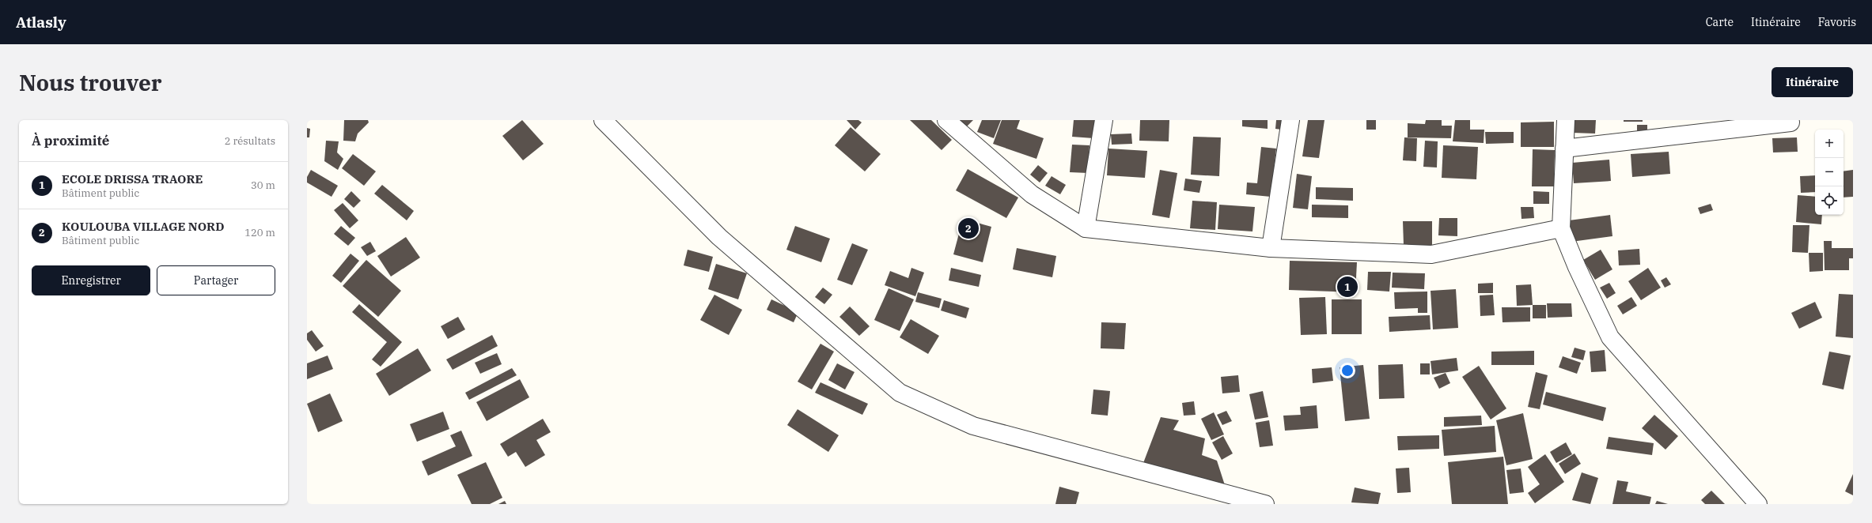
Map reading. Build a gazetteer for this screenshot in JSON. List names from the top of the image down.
{
  "page": {
    "header": "Atlasly",
    "nav": ["Carte", "Itinéraire", "Favoris"],
    "buttons": [
      "Itinéraire",
      ["Enregistrer", "Partager"]
    ],
    "title": "Nous trouver",
    "heading": ["À proximité", "2 résultats"],
    "map_buttons": ["+", "−"],
    "list": [
      {
        "mark": "1",
        "name": "ECOLE DRISSA TRAORE",
        "note": "Bâtiment public",
        "value": "30 m"
      },
      {
        "mark": "2",
        "name": "KOULOUBA VILLAGE NORD",
        "note": "Bâtiment public",
        "value": "120 m"
      }
    ],
    "pins": ["2", "1"]
  }
}
